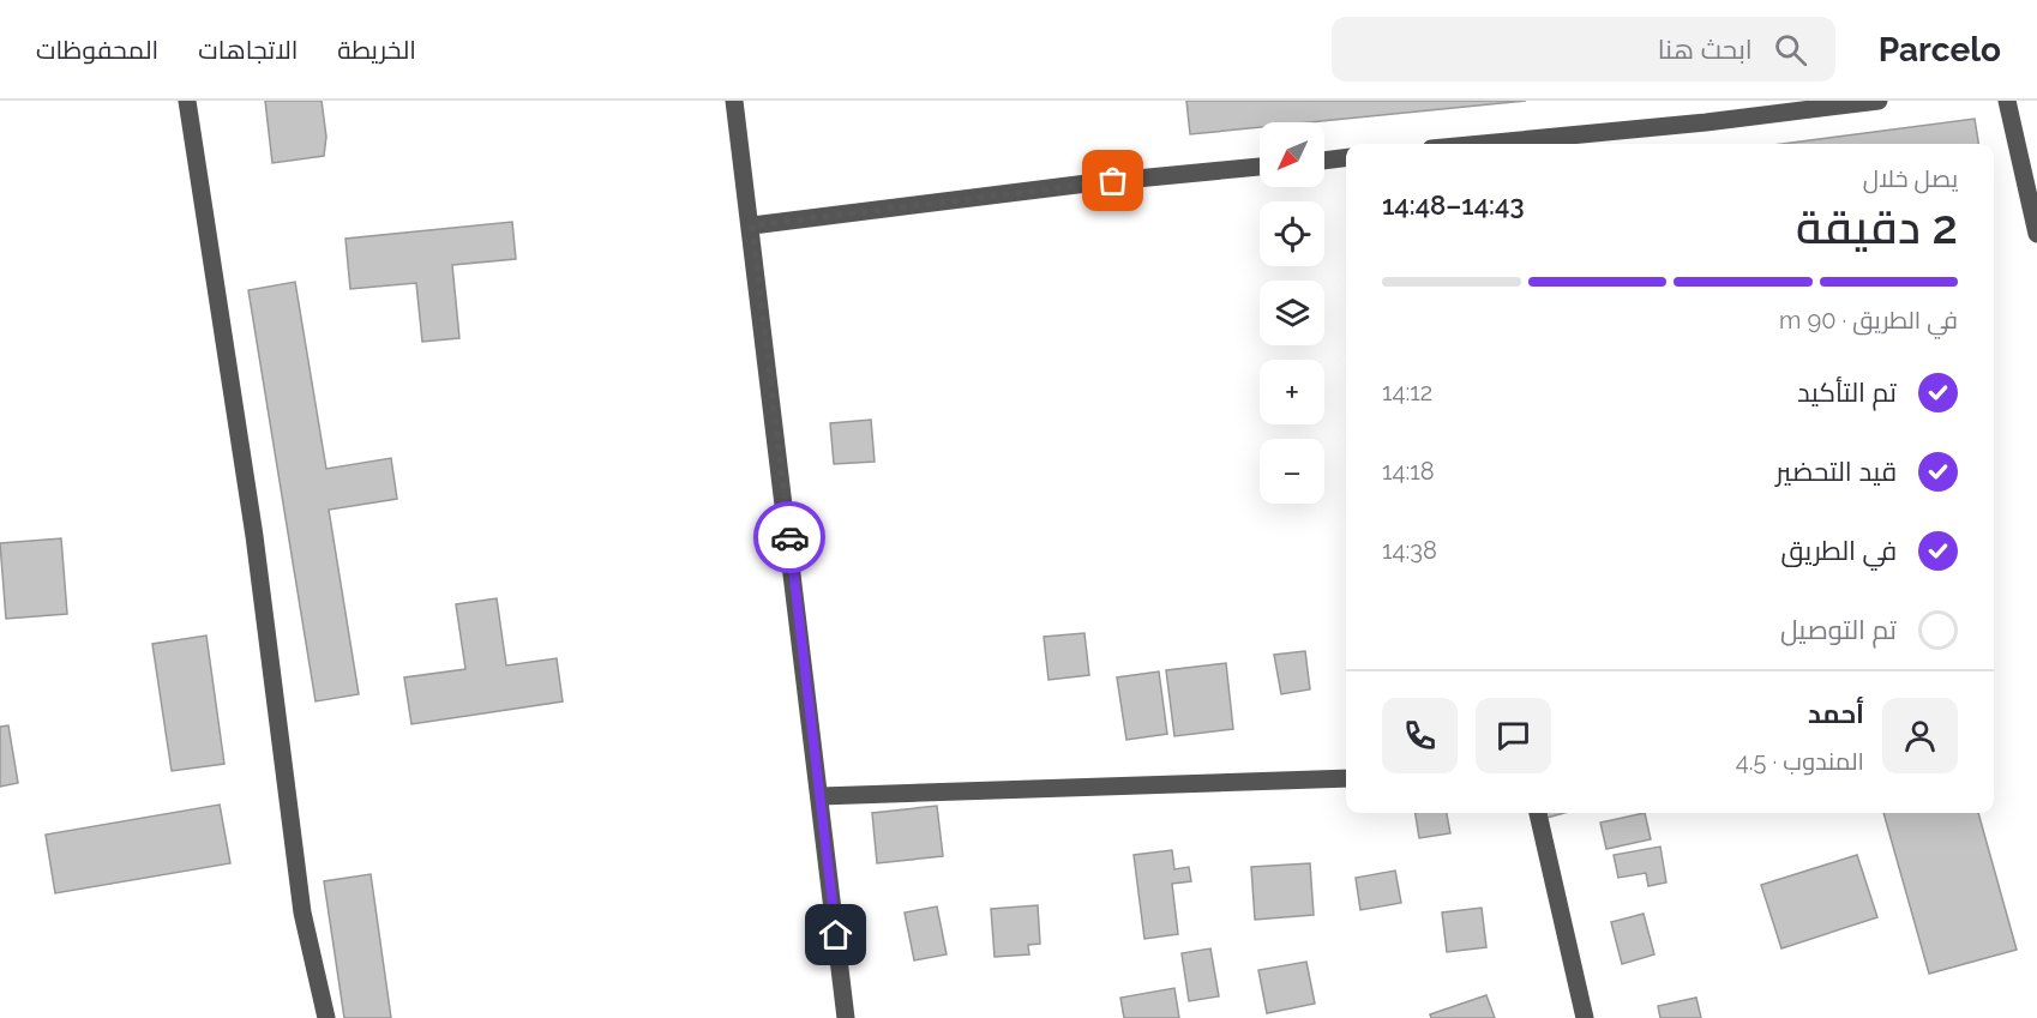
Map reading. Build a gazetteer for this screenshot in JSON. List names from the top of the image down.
{
  "north": "bottom left",
  "page": {
    "header": "Parcelo",
    "search": "ابحث هنا",
    "nav": ["الخريطة", "الاتجاهات", "المحفوظات"],
    "map_buttons": ["+", "−"],
    "heading": ["2 دقيقة", "يصل خلال", "14:43–14:48"],
    "panel": ["أحمد", "المندوب · 4.5"],
    "bar": "في الطريق · 90 m",
    "list": [
      ["تم التأكيد", "14:12"],
      ["قيد التحضير", "14:18"],
      ["في الطريق", "14:38"],
      "تم التوصيل"
    ]
  }
}
